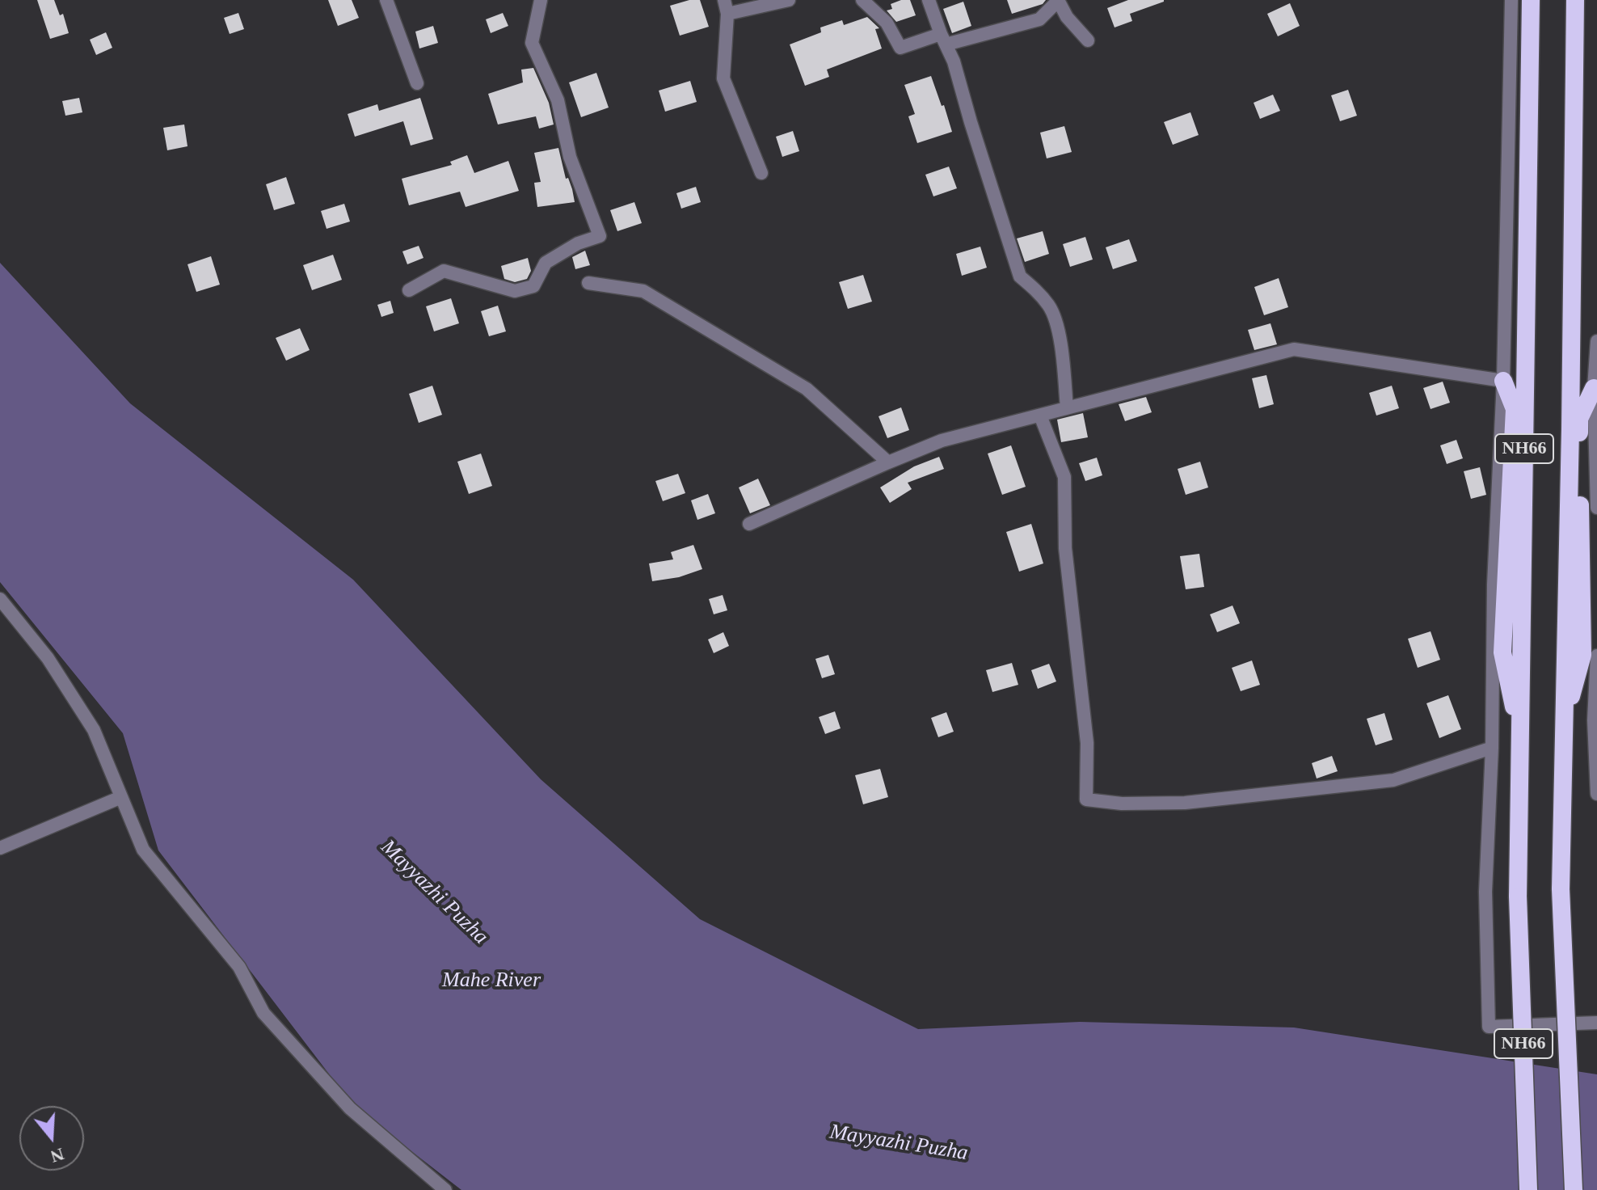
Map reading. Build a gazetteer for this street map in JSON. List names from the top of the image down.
{
  "streets": {
    "highway": ["NH66"]
  },
  "water": ["Mayyazhi Puzha", "Mahe River"],
  "north": "bottom"
}
